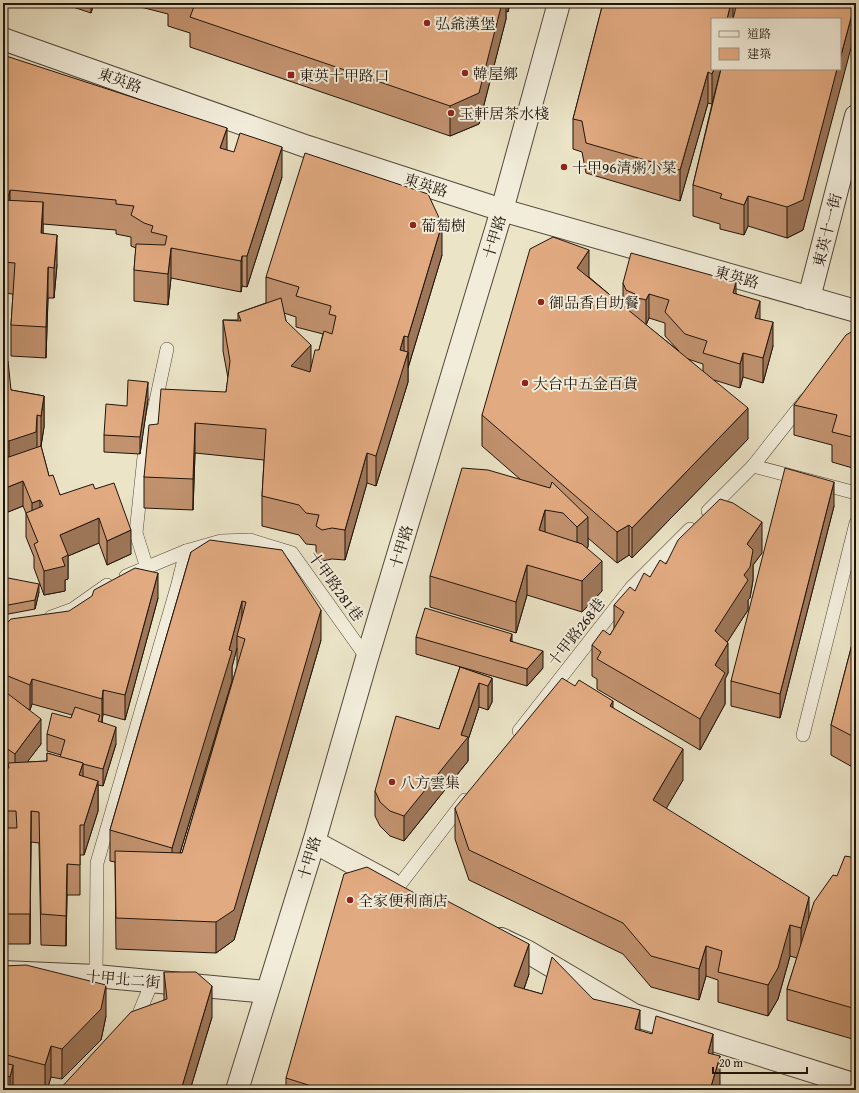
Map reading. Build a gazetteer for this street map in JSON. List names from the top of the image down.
{
  "streets": {
    "street": [
      "東英路",
      "東英十一街",
      "十甲路",
      "十甲北二街"
    ],
    "lane": ["十甲路281巷", "十甲路268巷"]
  },
  "crossings": [
    ["東英路", "東英十一街"],
    ["東英路", "十甲路"],
    ["十甲路", "十甲路281巷"],
    ["十甲路", "十甲北二街"]
  ],
  "places": {
    "other": [
      "弘爺漢堡",
      "韓屋鄉",
      "玉軒居茶水棧",
      "十甲96清粥小菜",
      "葡萄樹",
      "御品香自助餐",
      "大台中五金百貨",
      "八方雲集",
      "全家便利商店"
    ],
    "transit": ["東英十甲路口"]
  },
  "legend": ["道路", "建築"],
  "scale_bar": "20 m"
}
